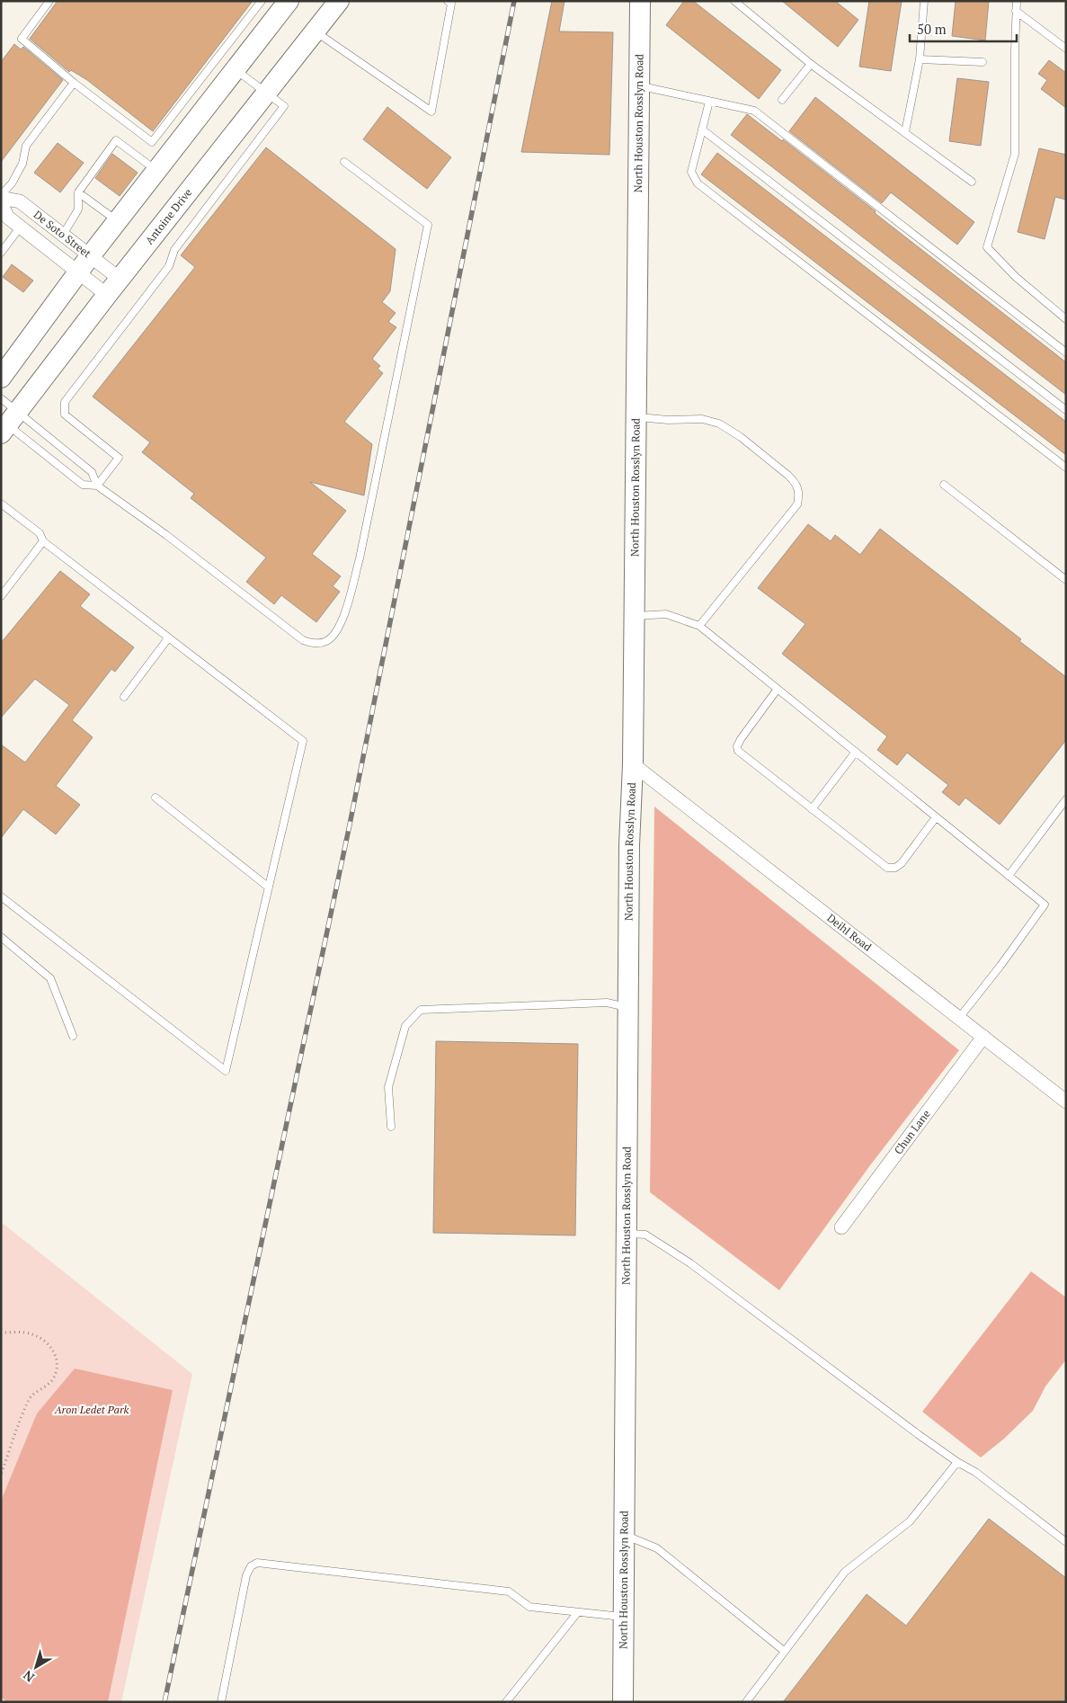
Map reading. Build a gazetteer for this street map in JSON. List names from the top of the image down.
{
  "streets": {
    "street": [
      "North Houston Rosslyn Road",
      "Antoine Drive",
      "De Soto Street",
      "Deihl Road",
      "Chun Lane"
    ]
  },
  "crossings": [
    ["North Houston Rosslyn Road", "Deihl Road"],
    ["Antoine Drive", "De Soto Street"],
    ["Deihl Road", "Chun Lane"]
  ],
  "parks": ["Aron Ledet Park"],
  "scale_bar": "50 m",
  "north": "bottom left"
}
